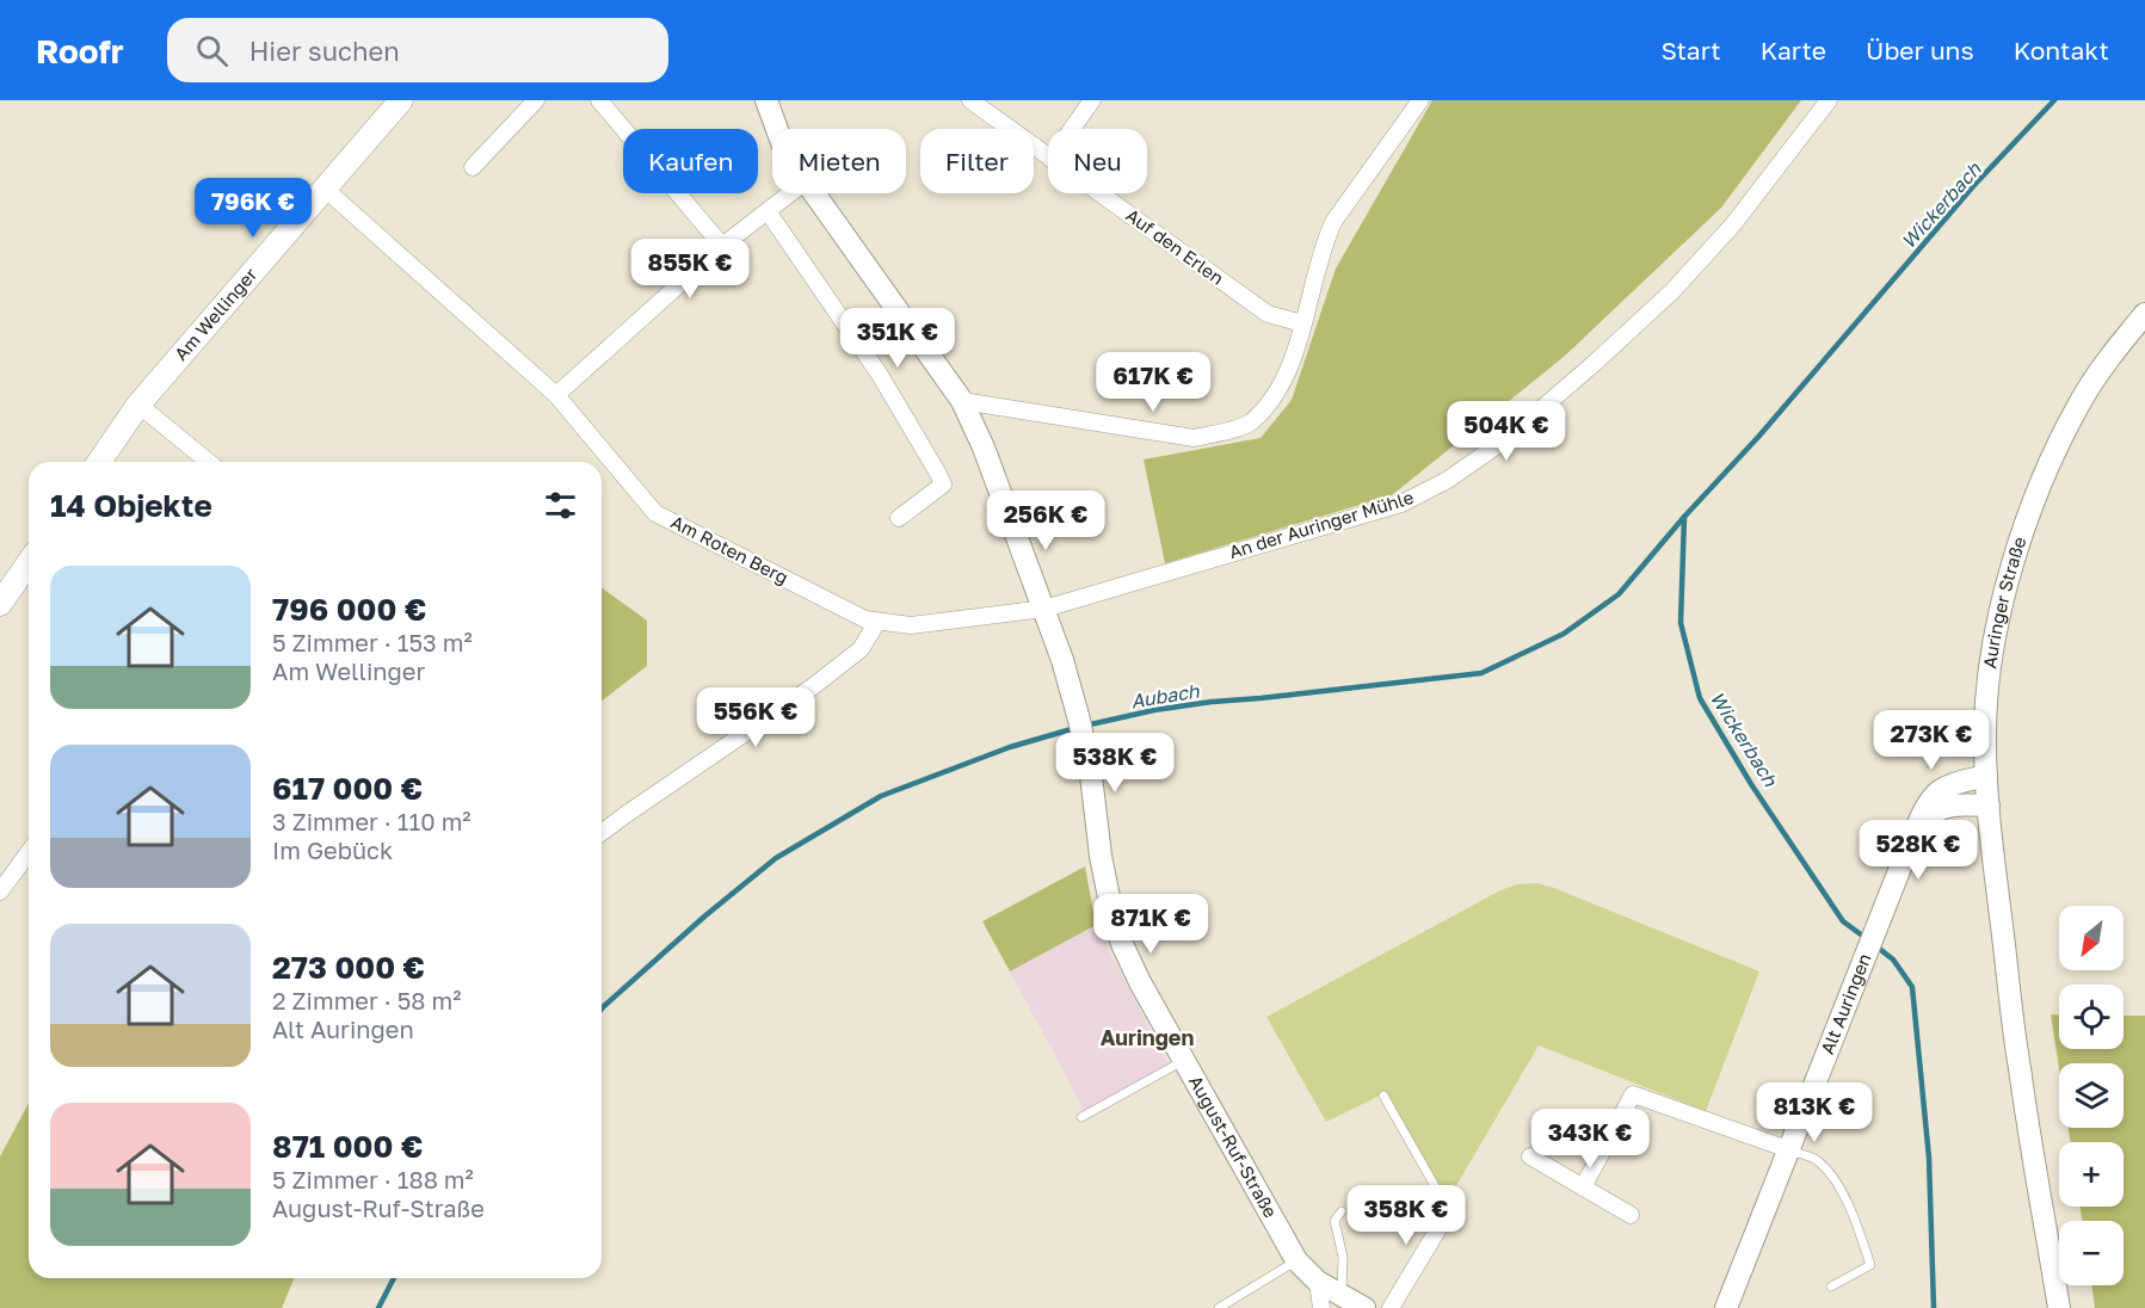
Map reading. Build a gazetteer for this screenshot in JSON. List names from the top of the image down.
{
  "streets": {
    "main road": ["Am Wellinger"],
    "street": [
      "Auf den Erlen",
      "An der Auringer Mühle",
      "Am Roten Berg",
      "Auringer Straße",
      "Alt Auringen",
      "August-Ruf-Straße"
    ]
  },
  "crossings": [
    ["Am Wellinger", "Am Roten Berg"],
    ["An der Auringer Mühle", "Am Roten Berg"],
    ["An der Auringer Mühle", "August-Ruf-Straße"],
    ["Am Roten Berg", "August-Ruf-Straße"],
    ["Auringer Straße", "Alt Auringen"]
  ],
  "districts": ["Auringen"],
  "water": ["Wickerbach", "Aubach"],
  "north": "bottom left",
  "page": {
    "header": "Roofr",
    "search": "Hier suchen",
    "nav": [
      "Start",
      "Karte",
      "Über uns",
      "Kontakt"
    ],
    "chip": [
      "Kaufen",
      "Mieten",
      "Filter",
      "Neu"
    ],
    "price": [
      "796K €",
      "855K €",
      "351K €",
      "617K €",
      "504K €",
      "256K €",
      "556K €",
      "273K €",
      "538K €",
      "528K €",
      "871K €",
      "813K €",
      "343K €",
      "358K €"
    ],
    "heading": "14 Objekte",
    "list": [
      {
        "name": "796 000 €",
        "note": "5 Zimmer · 153 m² · Am Wellinger"
      },
      {
        "name": "617 000 €",
        "note": "3 Zimmer · 110 m² · Im Gebück"
      },
      {
        "name": "273 000 €",
        "note": "2 Zimmer · 58 m² · Alt Auringen"
      },
      {
        "name": "871 000 €",
        "note": "5 Zimmer · 188 m² · August-Ruf-Straße"
      }
    ],
    "map_buttons": ["+", "−"]
  }
}
